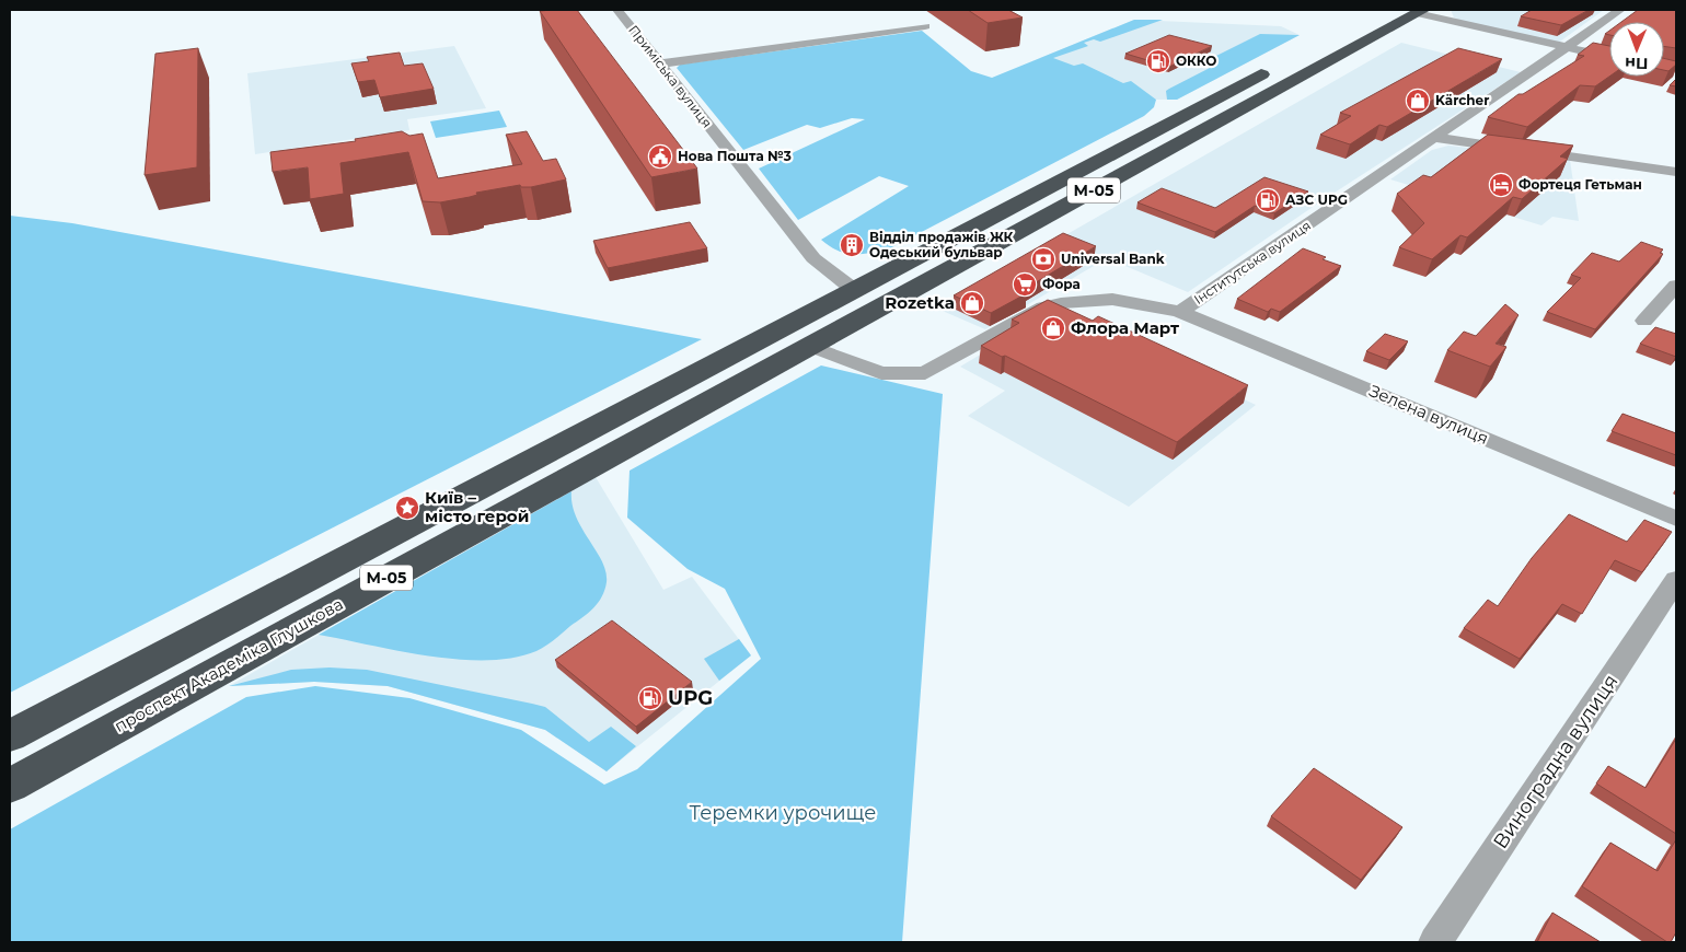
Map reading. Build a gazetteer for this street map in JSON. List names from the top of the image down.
{
  "streets": {
    "highway": ["М-05", "проспект Академіка Глушкова"],
    "street": [
      "Приміська вулиця",
      "Інститутська вулиця",
      "Зелена вулиця",
      "Виноградна вулиця"
    ]
  },
  "crossings": [
    ["Приміська вулиця", "М-05"],
    ["М-05", "Зелена вулиця"],
    ["М-05", "проспект Академіка Глушкова"],
    ["Інститутська вулиця", "Зелена вулиця"],
    ["Зелена вулиця", "проспект Академіка Глушкова"]
  ],
  "parks": ["Теремки урочище"],
  "places": {
    "fuel station": ["ОККО", "АЗС UPG", "UPG"],
    "shop": ["Kärcher", "Rozetka", "Флора Март"],
    "public building": ["Нова Пошта №3"],
    "hotel": ["Фортеця Гетьман"],
    "building": ["Відділ продажів ЖК Одеський бульвар"],
    "bank": ["Universal Bank"],
    "supermarket": ["Фора"],
    "place": ["Київ – місто герой"]
  },
  "north": "bottom"
}
